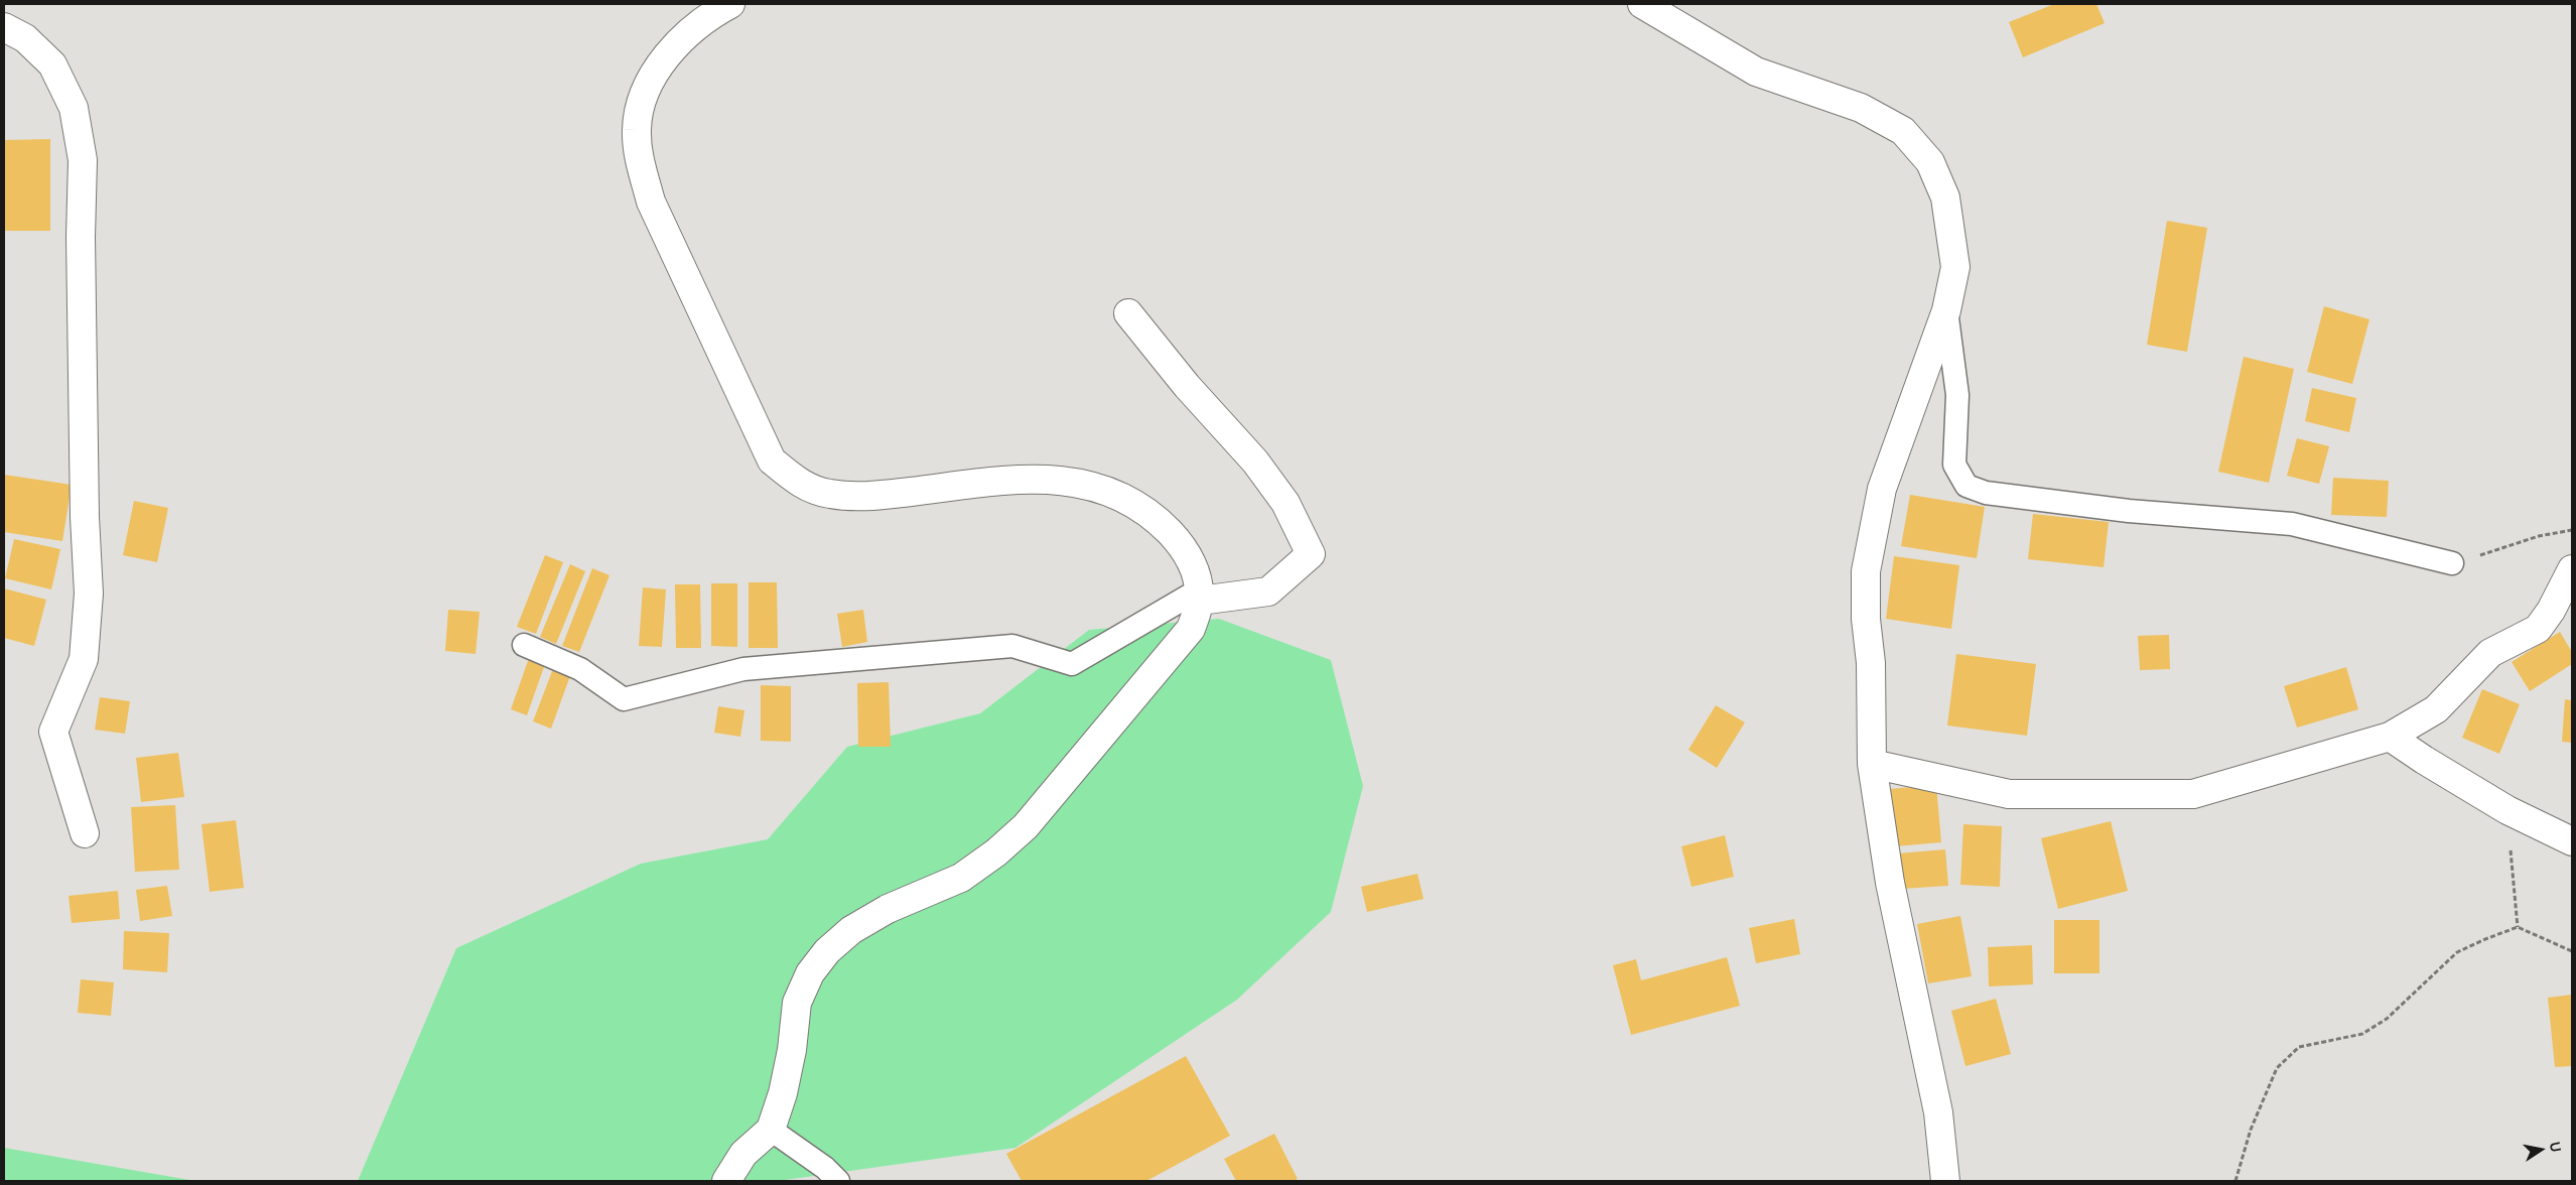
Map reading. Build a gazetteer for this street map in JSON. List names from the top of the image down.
{
  "north": "right"
}
